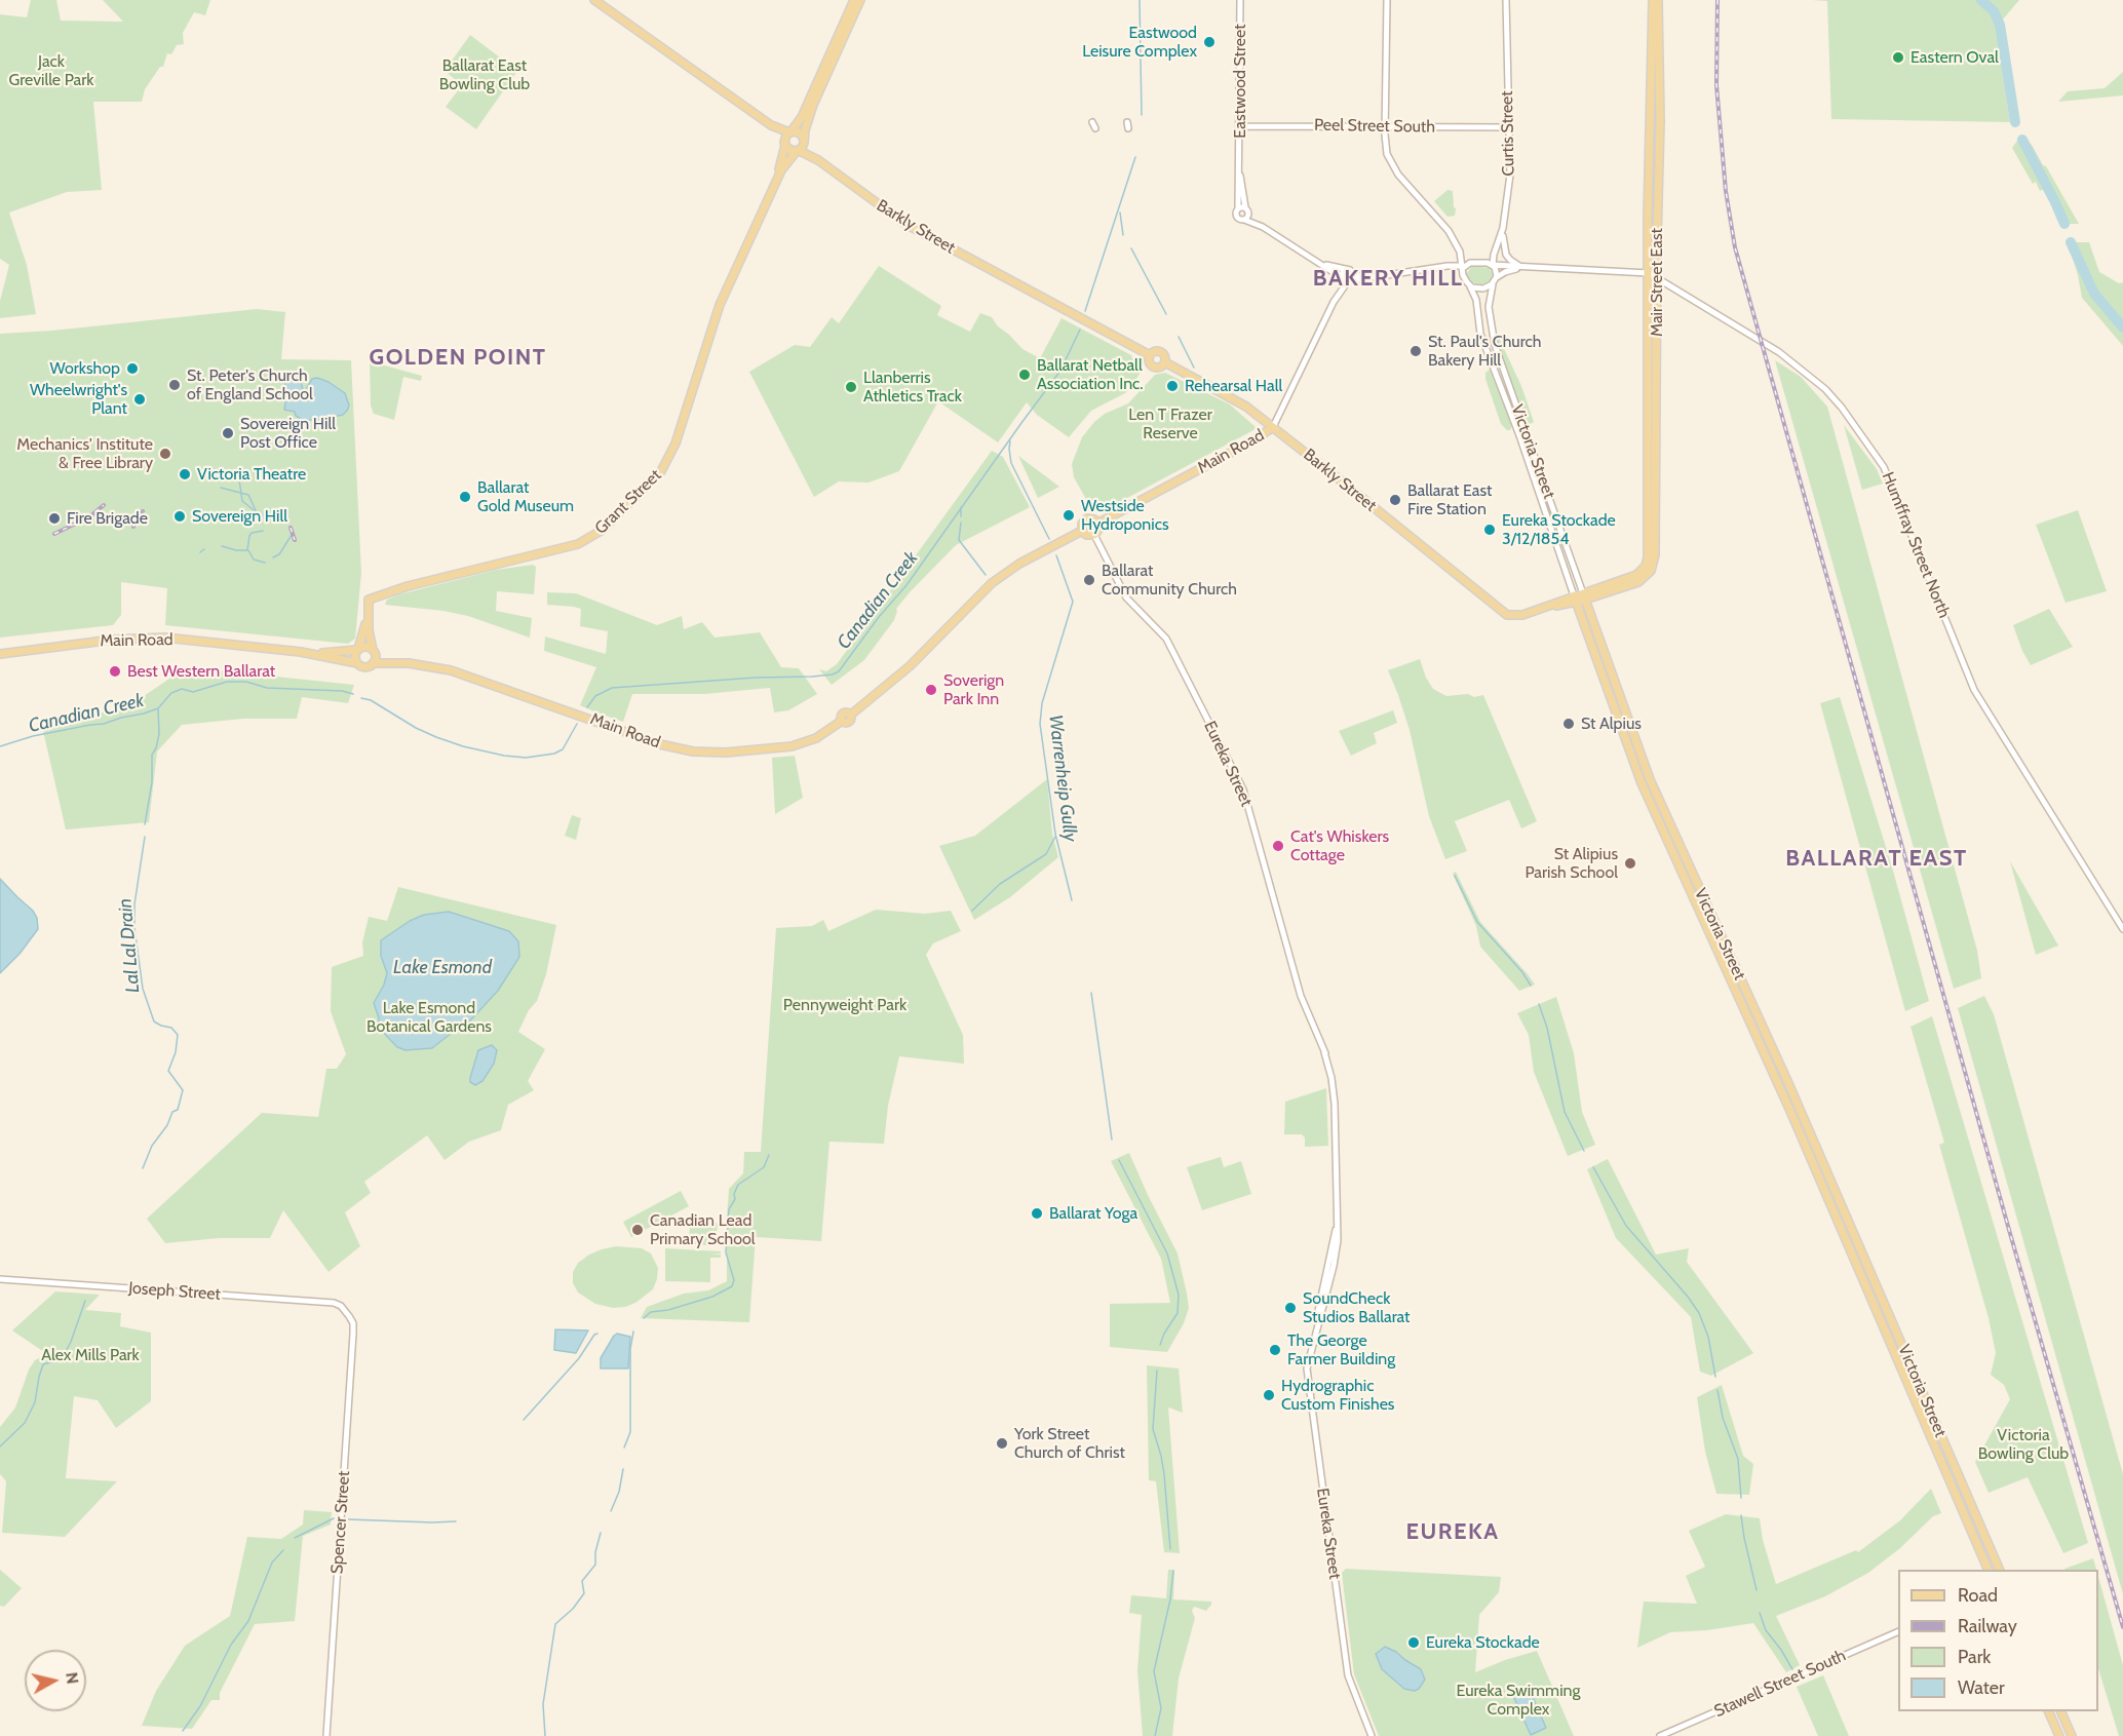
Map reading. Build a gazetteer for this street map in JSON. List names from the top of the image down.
{
  "streets": {
    "main road": [
      "Barkly Street",
      "Mair Street East",
      "Main Road",
      "Victoria Street",
      "Grant Street"
    ],
    "street": [
      "Eastwood Street",
      "Peel Street South",
      "Curtis Street",
      "Humffray Street North",
      "Eureka Street",
      "Joseph Street",
      "Spencer Street",
      "Stawell Street South"
    ]
  },
  "crossings": [
    ["Eastwood Street", "Peel Street South"],
    ["Peel Street South", "Curtis Street"],
    ["Curtis Street", "Victoria Street"],
    ["Curtis Street", "Humffray Street North"],
    ["Barkly Street", "Main Road"],
    ["Barkly Street", "Victoria Street"],
    ["Barkly Street", "Grant Street"],
    ["Mair Street East", "Humffray Street North"],
    ["Main Road", "Eureka Street"],
    ["Victoria Street", "Humffray Street North"],
    ["Joseph Street", "Spencer Street"]
  ],
  "districts": [
    "BAKERY HILL",
    "GOLDEN POINT",
    "BALLARAT EAST",
    "EUREKA"
  ],
  "water": [
    "Canadian Creek",
    "Warrenheip Gully",
    "Lal Lal Drain",
    "Lake Esmond"
  ],
  "parks": [
    "Jack Greville Park",
    "Ballarat East Bowling Club",
    "Len T Frazer Reserve",
    "Pennyweight Park",
    "Lake Esmond Botanical Gardens",
    "Alex Mills Park",
    "Victoria Bowling Club",
    "Eureka Swimming Complex"
  ],
  "places": [
    "Eastwood Leisure Complex",
    "Eastern Oval",
    "St. Paul's Church Bakery Hill",
    "Workshop",
    "Ballarat Netball Association Inc.",
    "St. Peter's Church of England School",
    "Rehearsal Hall",
    "Llanberris Athletics Track",
    "Wheelwright's Plant",
    "Sovereign Hill Post Office",
    "Mechanics' Institute & Free Library",
    "Victoria Theatre",
    "Ballarat Gold Museum",
    "Ballarat East Fire Station",
    "Westside Hydroponics",
    "Sovereign Hill",
    "Fire Brigade",
    "Eureka Stockade 3/12/1854",
    "Ballarat Community Church",
    "Best Western Ballarat",
    "Soverign Park Inn",
    "St Alpius",
    "Cat's Whiskers Cottage",
    "St Alipius Parish School",
    "Ballarat Yoga",
    "Canadian Lead Primary School",
    "SoundCheck Studios Ballarat",
    "The George Farmer Building",
    "Hydrographic Custom Finishes",
    "York Street Church of Christ",
    "Eureka Stockade"
  ],
  "legend": [
    "Road",
    "Railway",
    "Park",
    "Water"
  ],
  "north": "right"
}
